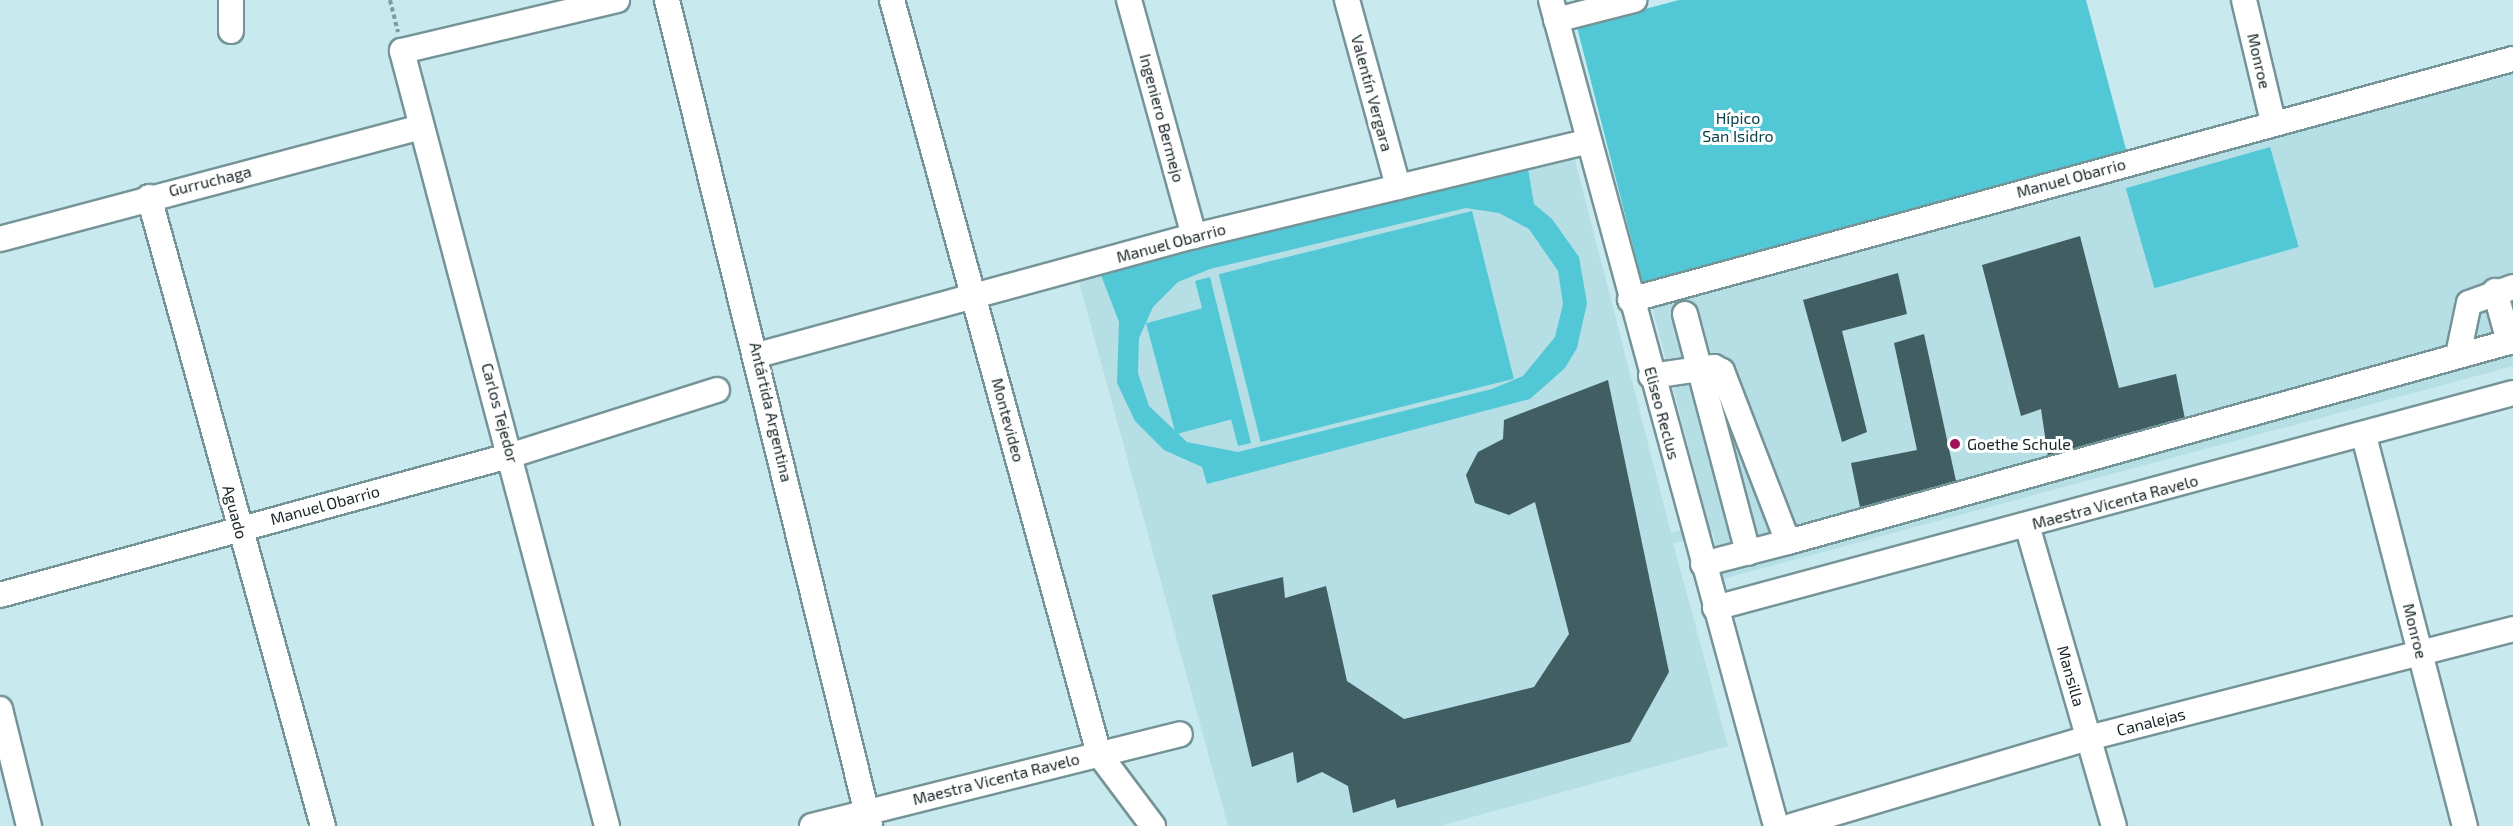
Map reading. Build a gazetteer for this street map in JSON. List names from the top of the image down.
{
  "streets": {
    "street": [
      "Monroe",
      "Valentín Vergara",
      "Ingeniero Bermejo",
      "Manuel Obarrio",
      "Gurruchaga",
      "Antártida Argentina",
      "Carlos Tejedor",
      "Eliseo Reclus",
      "Montevideo",
      "Maestra Vicenta Ravelo",
      "Aguado",
      "Mansilla",
      "Canalejas"
    ]
  },
  "crossings": [
    ["Monroe", "Manuel Obarrio"],
    ["Monroe", "Maestra Vicenta Ravelo"],
    ["Monroe", "Canalejas"],
    ["Valentín Vergara", "Manuel Obarrio"],
    ["Ingeniero Bermejo", "Manuel Obarrio"],
    ["Manuel Obarrio", "Antártida Argentina"],
    ["Manuel Obarrio", "Carlos Tejedor"],
    ["Manuel Obarrio", "Eliseo Reclus"],
    ["Manuel Obarrio", "Montevideo"],
    ["Manuel Obarrio", "Aguado"],
    ["Gurruchaga", "Carlos Tejedor"],
    ["Gurruchaga", "Aguado"],
    ["Antártida Argentina", "Maestra Vicenta Ravelo"],
    ["Eliseo Reclus", "Maestra Vicenta Ravelo"],
    ["Montevideo", "Maestra Vicenta Ravelo"],
    ["Maestra Vicenta Ravelo", "Mansilla"],
    ["Mansilla", "Canalejas"]
  ],
  "parks": ["Hípico San Isidro"],
  "places": ["Goethe Schule"]
}
